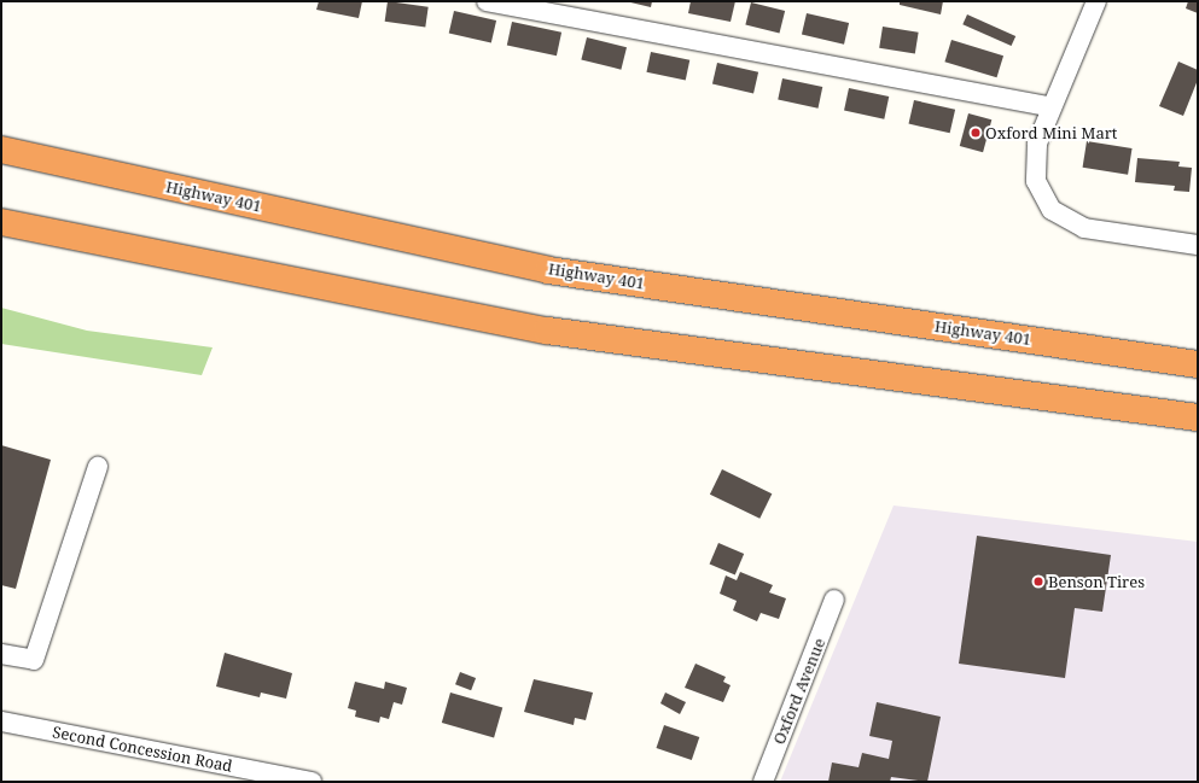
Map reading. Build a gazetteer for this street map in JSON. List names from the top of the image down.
{
  "streets": {
    "highway": ["Highway 401"],
    "street": ["Oxford Avenue", "Second Concession Road"]
  },
  "places": ["Oxford Mini Mart", "Benson Tires"]
}
